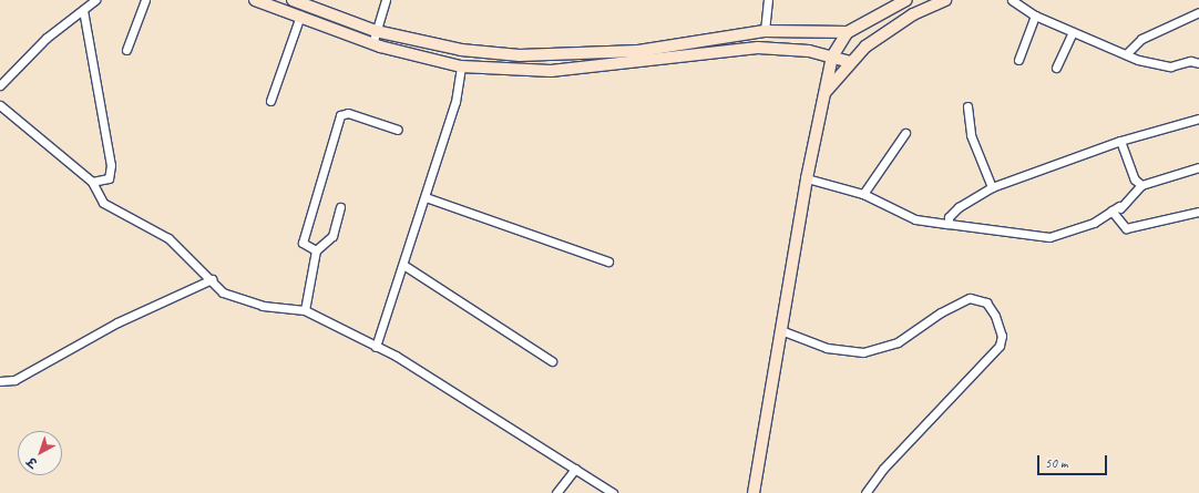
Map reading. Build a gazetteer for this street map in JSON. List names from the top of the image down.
{
  "scale_bar": "50 m",
  "north": "bottom left"
}
